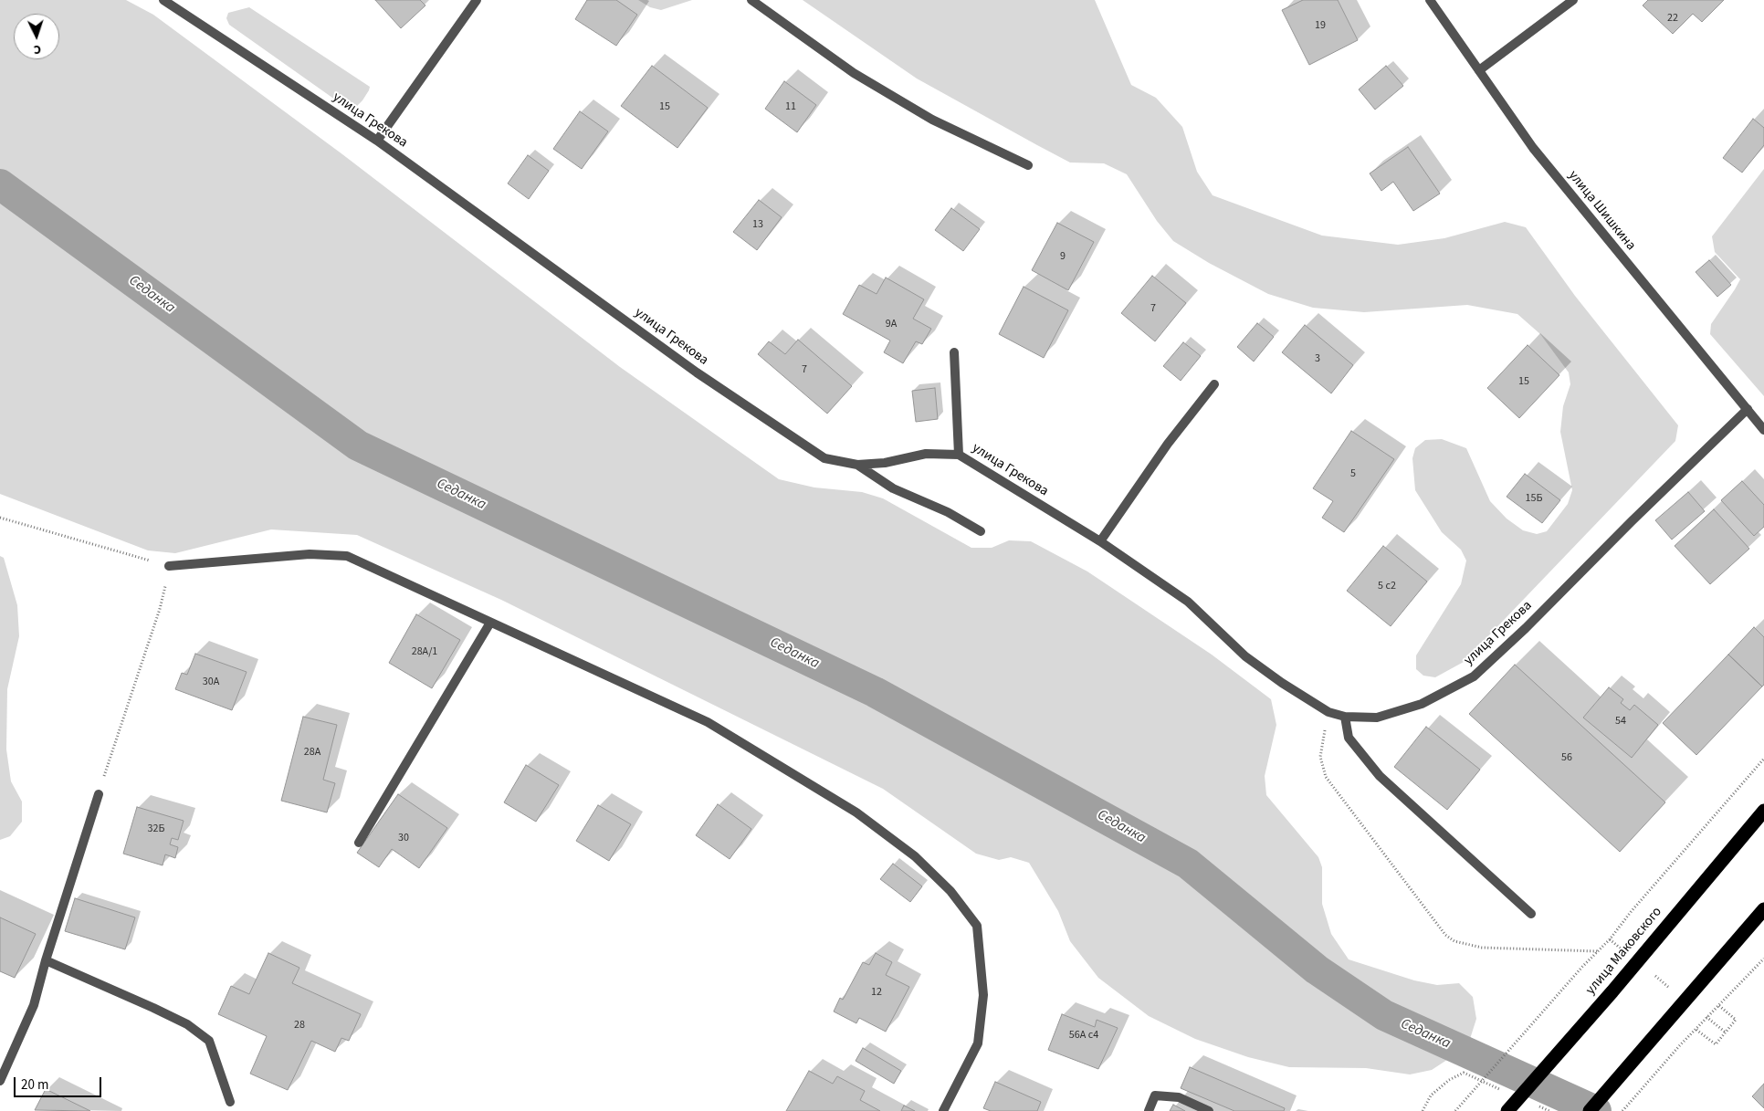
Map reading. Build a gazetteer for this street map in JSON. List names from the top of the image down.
{
  "streets": {
    "highway": ["улица Маковского"],
    "street": ["улица Грекова", "улица Шишкина"]
  },
  "crossings": [
    ["улица Грекова", "улица Шишкина"]
  ],
  "water": ["Седанка"],
  "house_numbers": [
    "22",
    "19",
    "15",
    "11",
    "13",
    "9",
    "7",
    "9А",
    "3",
    "7",
    "15",
    "5",
    "15Б",
    "5 с2",
    "28А/1",
    "30А",
    "54",
    "28А",
    "56",
    "32Б",
    "30",
    "12",
    "28",
    "56А с4"
  ],
  "scale_bar": "20 m",
  "north": "bottom"
}
